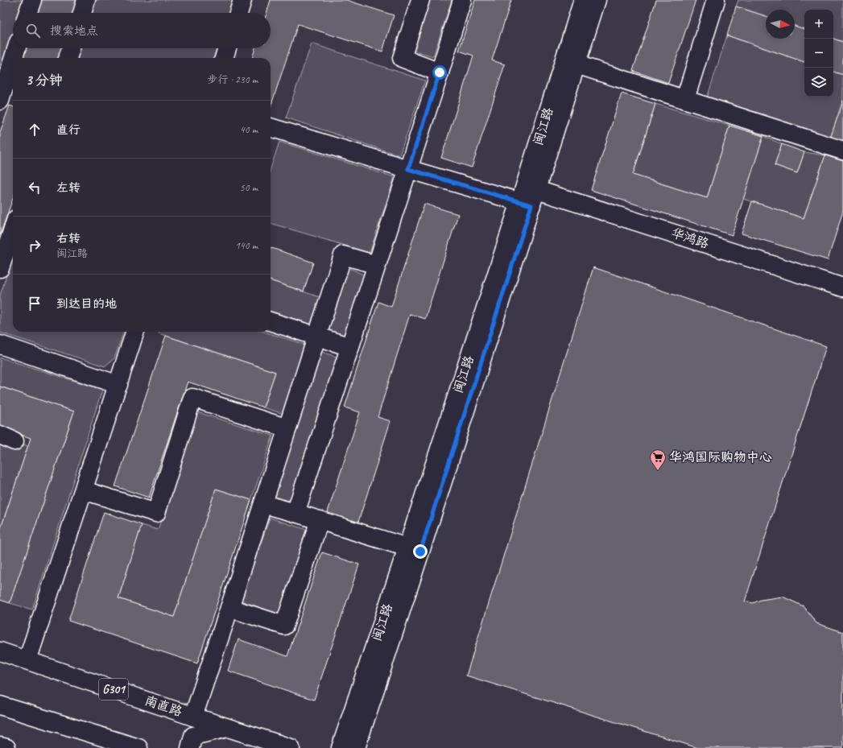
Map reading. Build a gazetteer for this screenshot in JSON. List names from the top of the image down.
{
  "streets": {
    "main road": [
      "闽江路",
      "华鸿路",
      "G301",
      "南直路"
    ]
  },
  "crossings": [
    ["闽江路", "华鸿路"]
  ],
  "places": {
    "supermarket": ["华鸿国际购物中心"]
  },
  "north": "right",
  "page": {
    "map_buttons": ["+", "−"],
    "search": "搜索地点",
    "heading": ["3 分钟", "步行 · 230 m"],
    "list": [
      ["直行", "40 m"],
      ["左转", "50 m"],
      ["右转", "闽江路", "140 m"],
      "到达目的地"
    ]
  }
}
